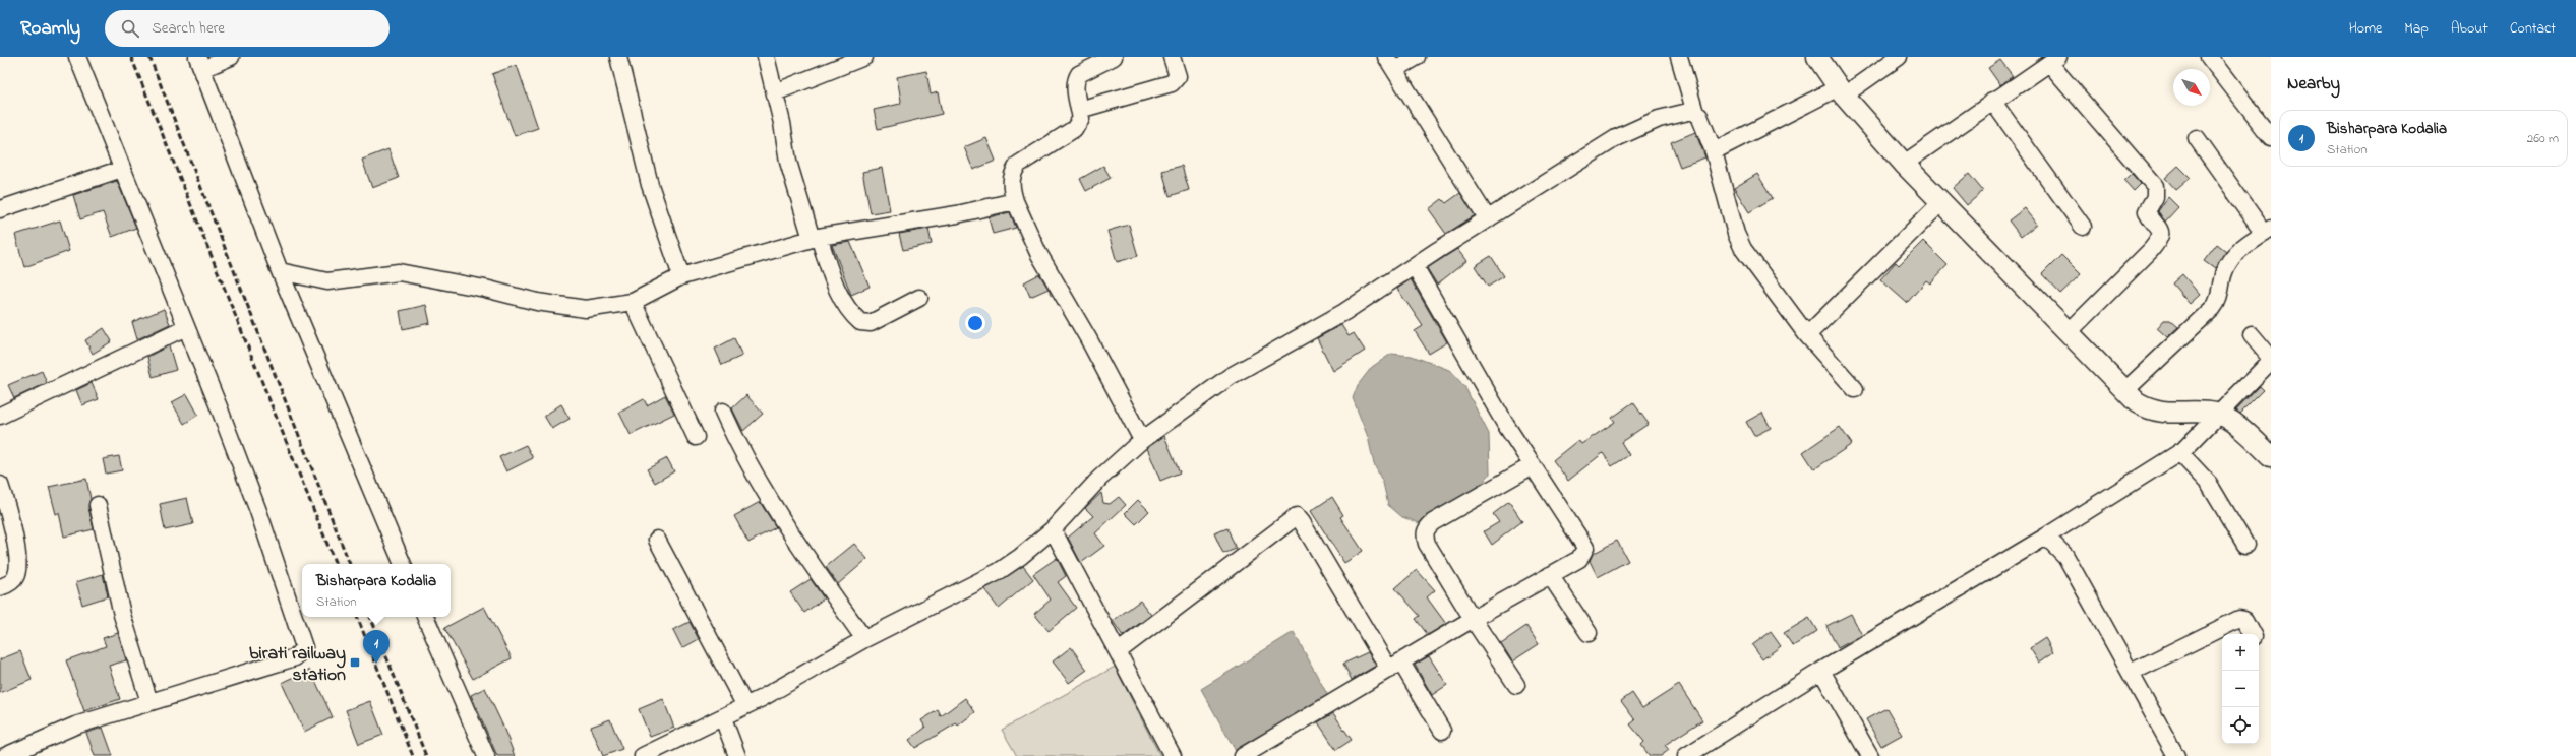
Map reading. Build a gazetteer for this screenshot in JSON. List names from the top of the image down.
{
  "places": {
    "transit": ["birati railway station"]
  },
  "north": "bottom right",
  "page": {
    "header": "Roamly",
    "search": "Search here",
    "nav": [
      "Home",
      "Map",
      "About",
      "Contact"
    ],
    "heading": "Nearby",
    "list": [
      {
        "mark": "1",
        "name": "Bisharpara Kodalia",
        "note": "Station",
        "value": "260 m"
      }
    ],
    "popup": ["Bisharpara Kodalia", "Station"],
    "pins": "1",
    "map_buttons": ["+", "−"]
  }
}
